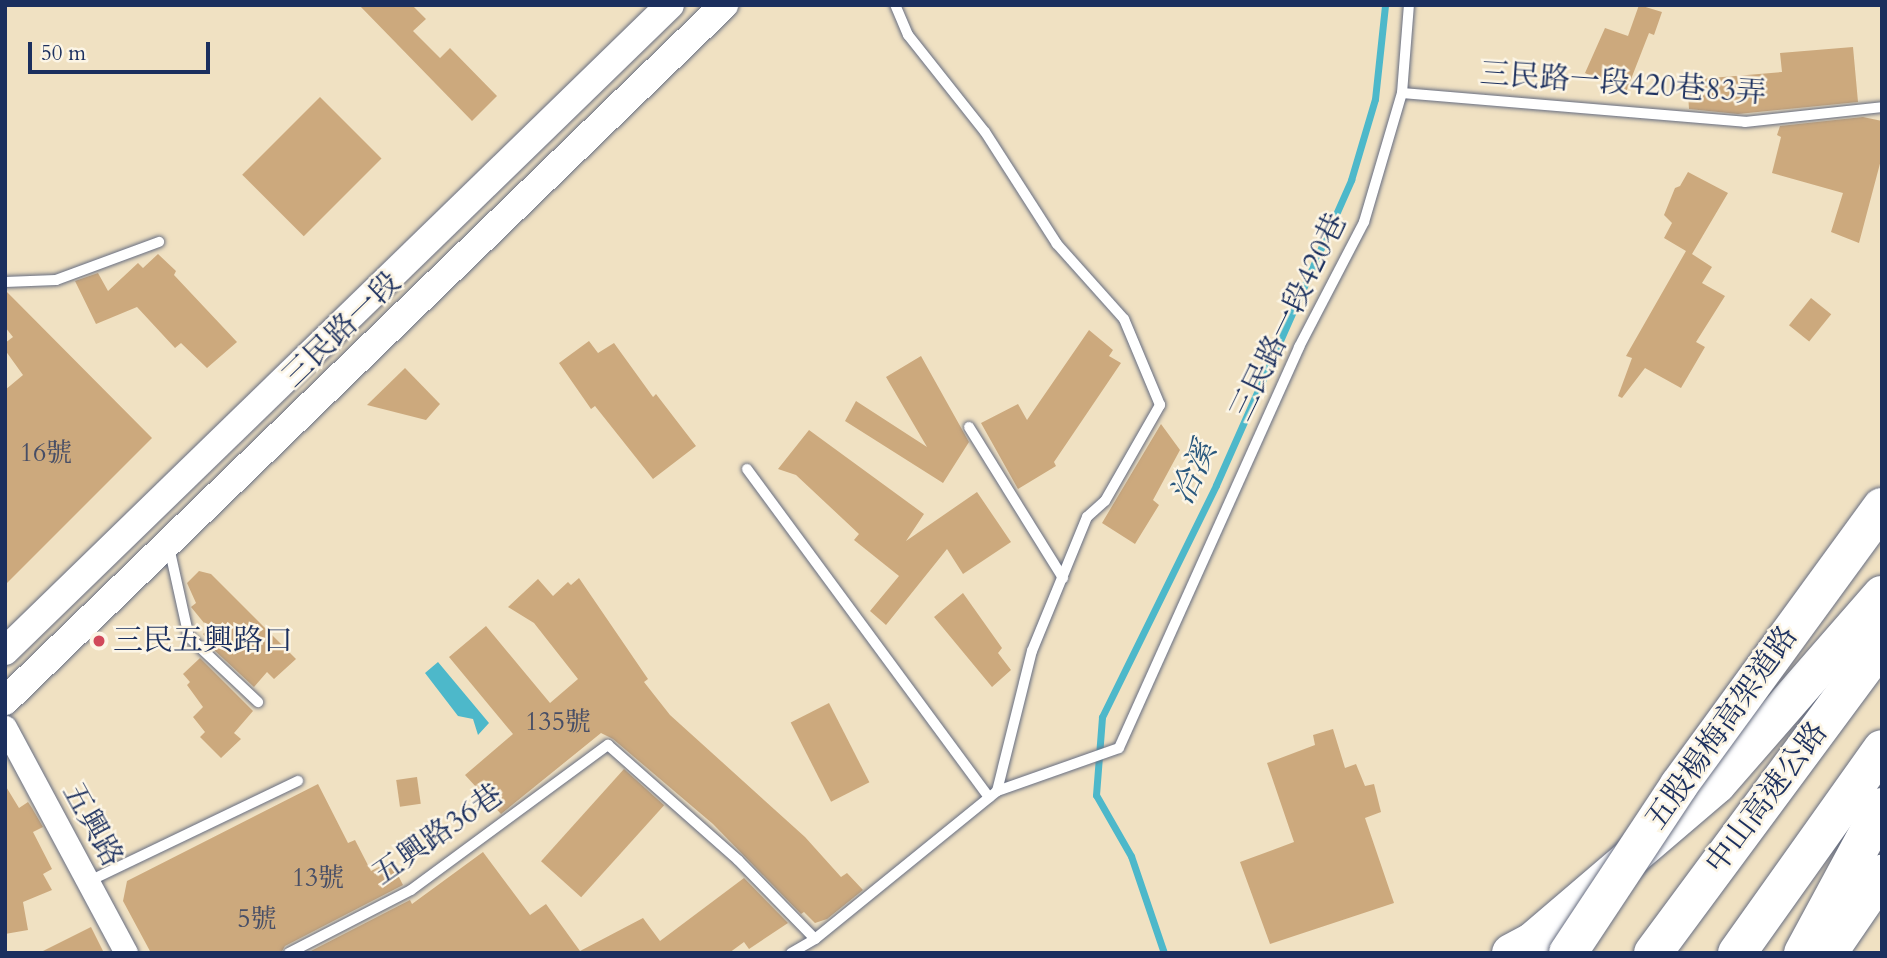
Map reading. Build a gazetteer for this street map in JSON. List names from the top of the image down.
{
  "streets": {
    "highway": ["五股楊梅高架道路", "中山高速公路"],
    "street": ["三民路一段", "五興路"],
    "lane": ["三民路一段420巷83弄", "三民路一段420巷", "五興路36巷"]
  },
  "crossings": [
    ["三民路一段420巷83弄", "三民路一段420巷"]
  ],
  "water": ["洽溪"],
  "places": ["三民五興路口"],
  "house_numbers": [
    "16號",
    "135號",
    "13號",
    "5號"
  ],
  "scale_bar": "50 m"
}
